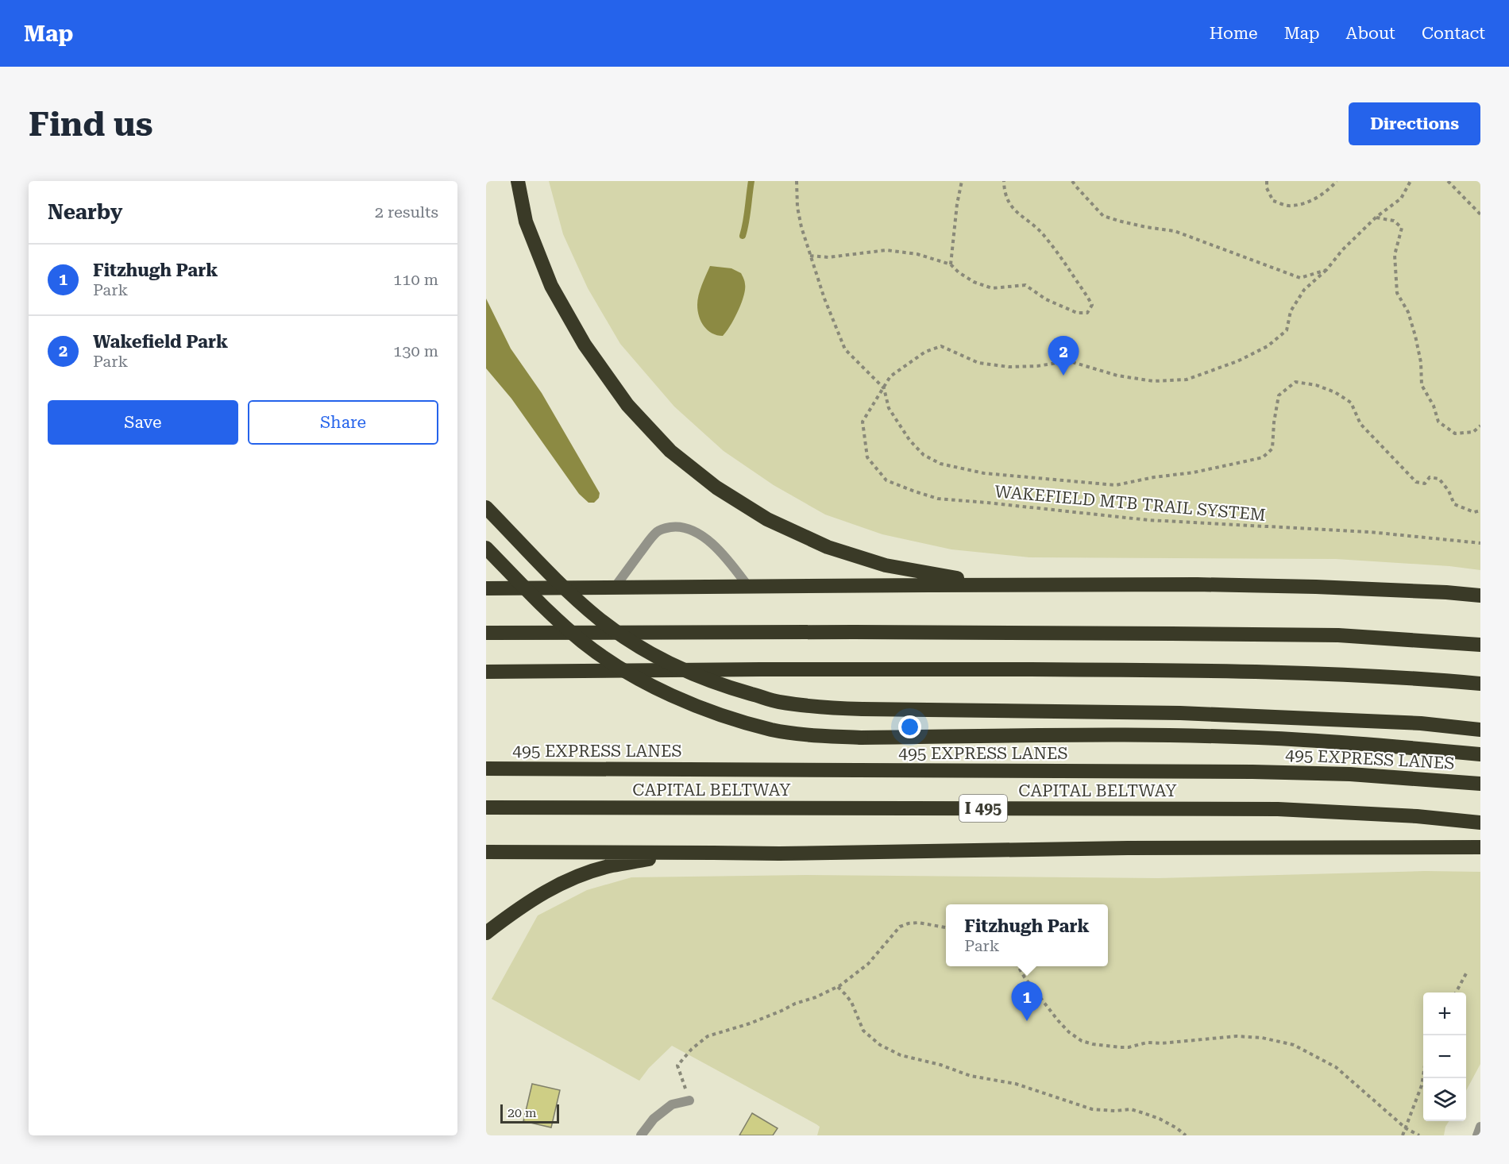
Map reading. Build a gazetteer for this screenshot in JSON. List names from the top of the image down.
{
  "streets": {
    "highway": ["495 EXPRESS LANES", "CAPITAL BELTWAY", "I 495"],
    "path": ["WAKEFIELD MTB TRAIL SYSTEM"]
  },
  "scale_bar": "20 m",
  "page": {
    "header": "Map",
    "nav": [
      "Home",
      "Map",
      "About",
      "Contact"
    ],
    "buttons": [
      "Directions",
      ["Save", "Share"]
    ],
    "title": "Find us",
    "heading": ["Nearby", "2 results"],
    "list": [
      {
        "mark": "1",
        "name": "Fitzhugh Park",
        "note": "Park",
        "value": "110 m"
      },
      {
        "mark": "2",
        "name": "Wakefield Park",
        "note": "Park",
        "value": "130 m"
      }
    ],
    "pins": ["2", "1"],
    "popup": ["Fitzhugh Park", "Park"],
    "map_buttons": ["+", "−"],
    "scale": "20 m"
  }
}
